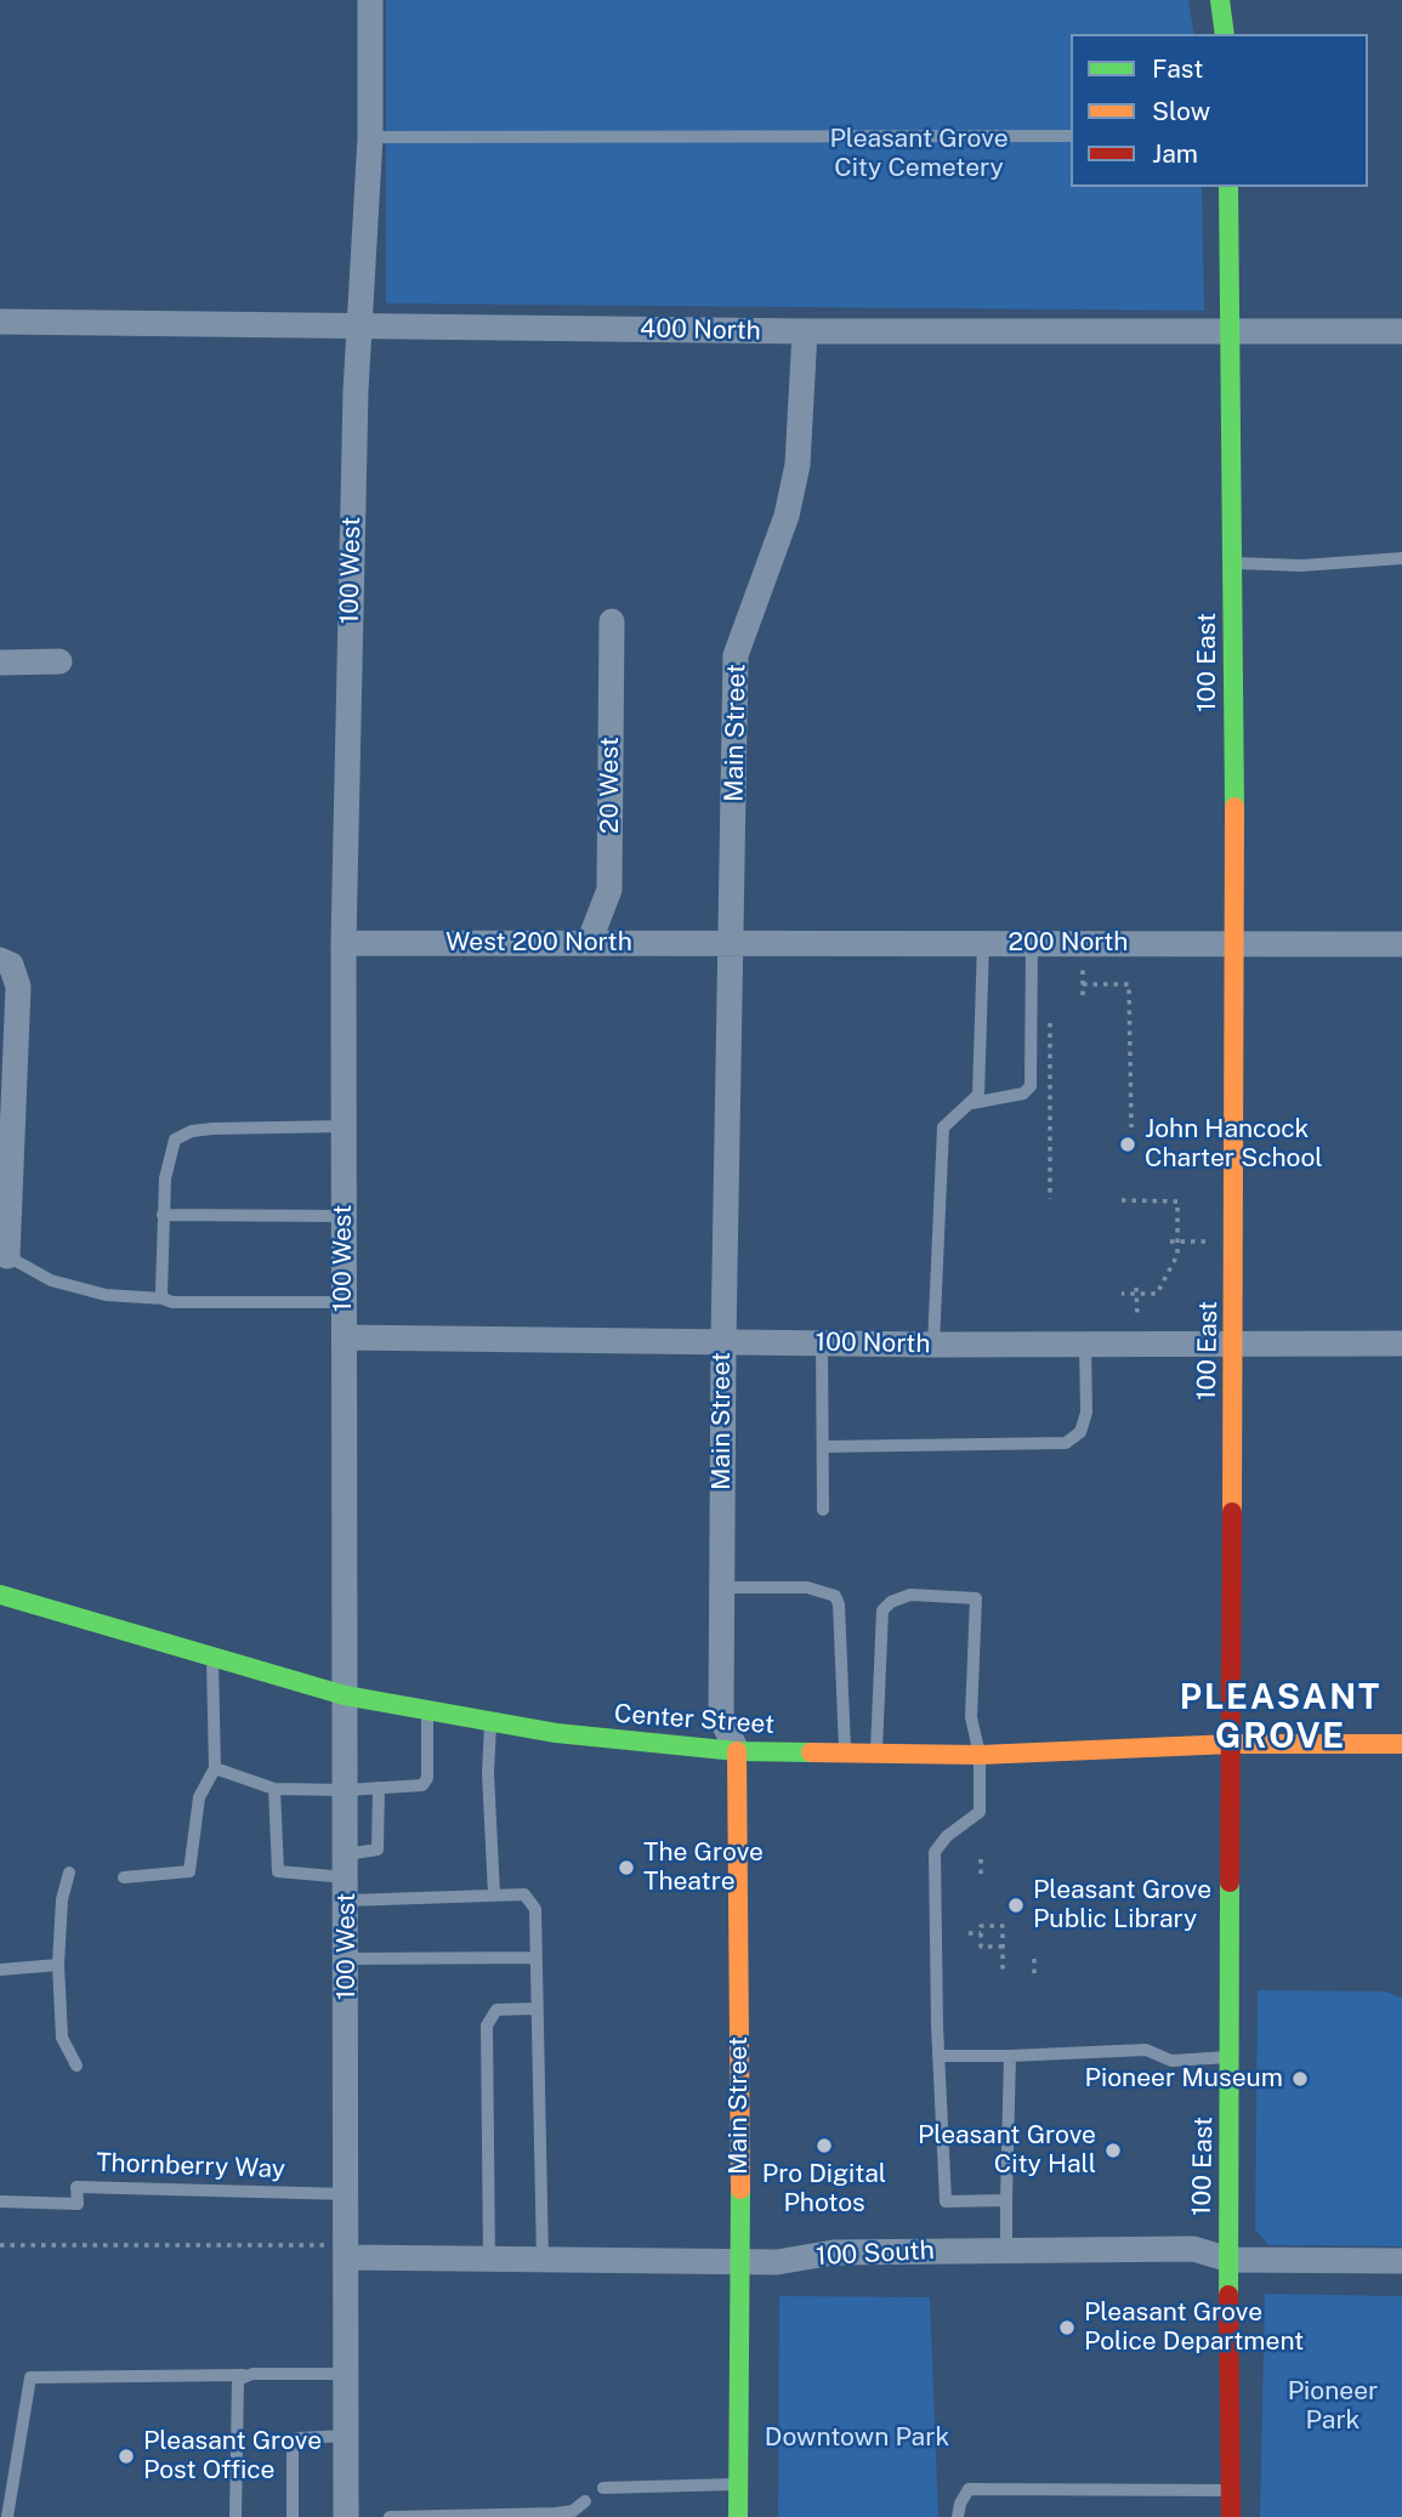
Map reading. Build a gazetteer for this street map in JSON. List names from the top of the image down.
{
  "streets": {
    "main road": ["100 East", "Main Street", "Center Street"],
    "street": [
      "400 North",
      "100 West",
      "20 West",
      "West 200 North",
      "200 North",
      "100 North",
      "100 South"
    ],
    "lane": ["Thornberry Way"]
  },
  "crossings": [
    ["400 North", "100 West"],
    ["400 North", "100 East"],
    ["400 North", "Main Street"],
    ["100 West", "West 200 North"],
    ["100 West", "100 North"],
    ["100 West", "Center Street"],
    ["100 West", "Thornberry Way"],
    ["100 West", "100 South"],
    ["100 East", "200 North"],
    ["100 East", "100 North"],
    ["100 East", "Center Street"],
    ["100 East", "100 South"],
    ["Main Street", "West 200 North"],
    ["Main Street", "200 North"],
    ["Main Street", "100 North"],
    ["Main Street", "Center Street"],
    ["Main Street", "100 South"],
    ["20 West", "West 200 North"],
    ["West 200 North", "200 North"]
  ],
  "districts": ["PLEASANT GROVE"],
  "parks": ["Pleasant Grove City Cemetery", "Pioneer Park", "Downtown Park"],
  "places": [
    "John Hancock Charter School",
    "The Grove Theatre",
    "Pleasant Grove Public Library",
    "Pioneer Museum",
    "Pro Digital Photos",
    "Pleasant Grove City Hall",
    "Pleasant Grove Police Department",
    "Pleasant Grove Post Office"
  ],
  "legend": ["Fast", "Slow", "Jam"]
}
